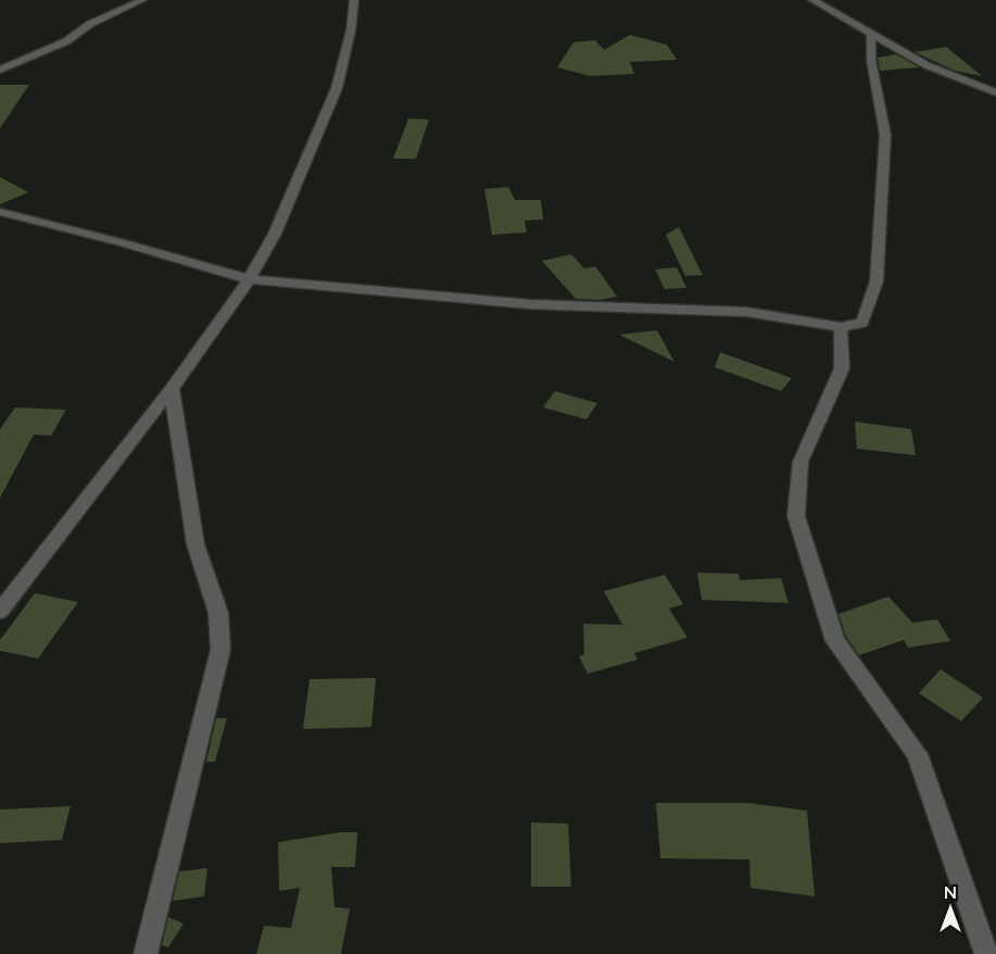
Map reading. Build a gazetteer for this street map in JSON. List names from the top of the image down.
{
  "north": "top"
}
